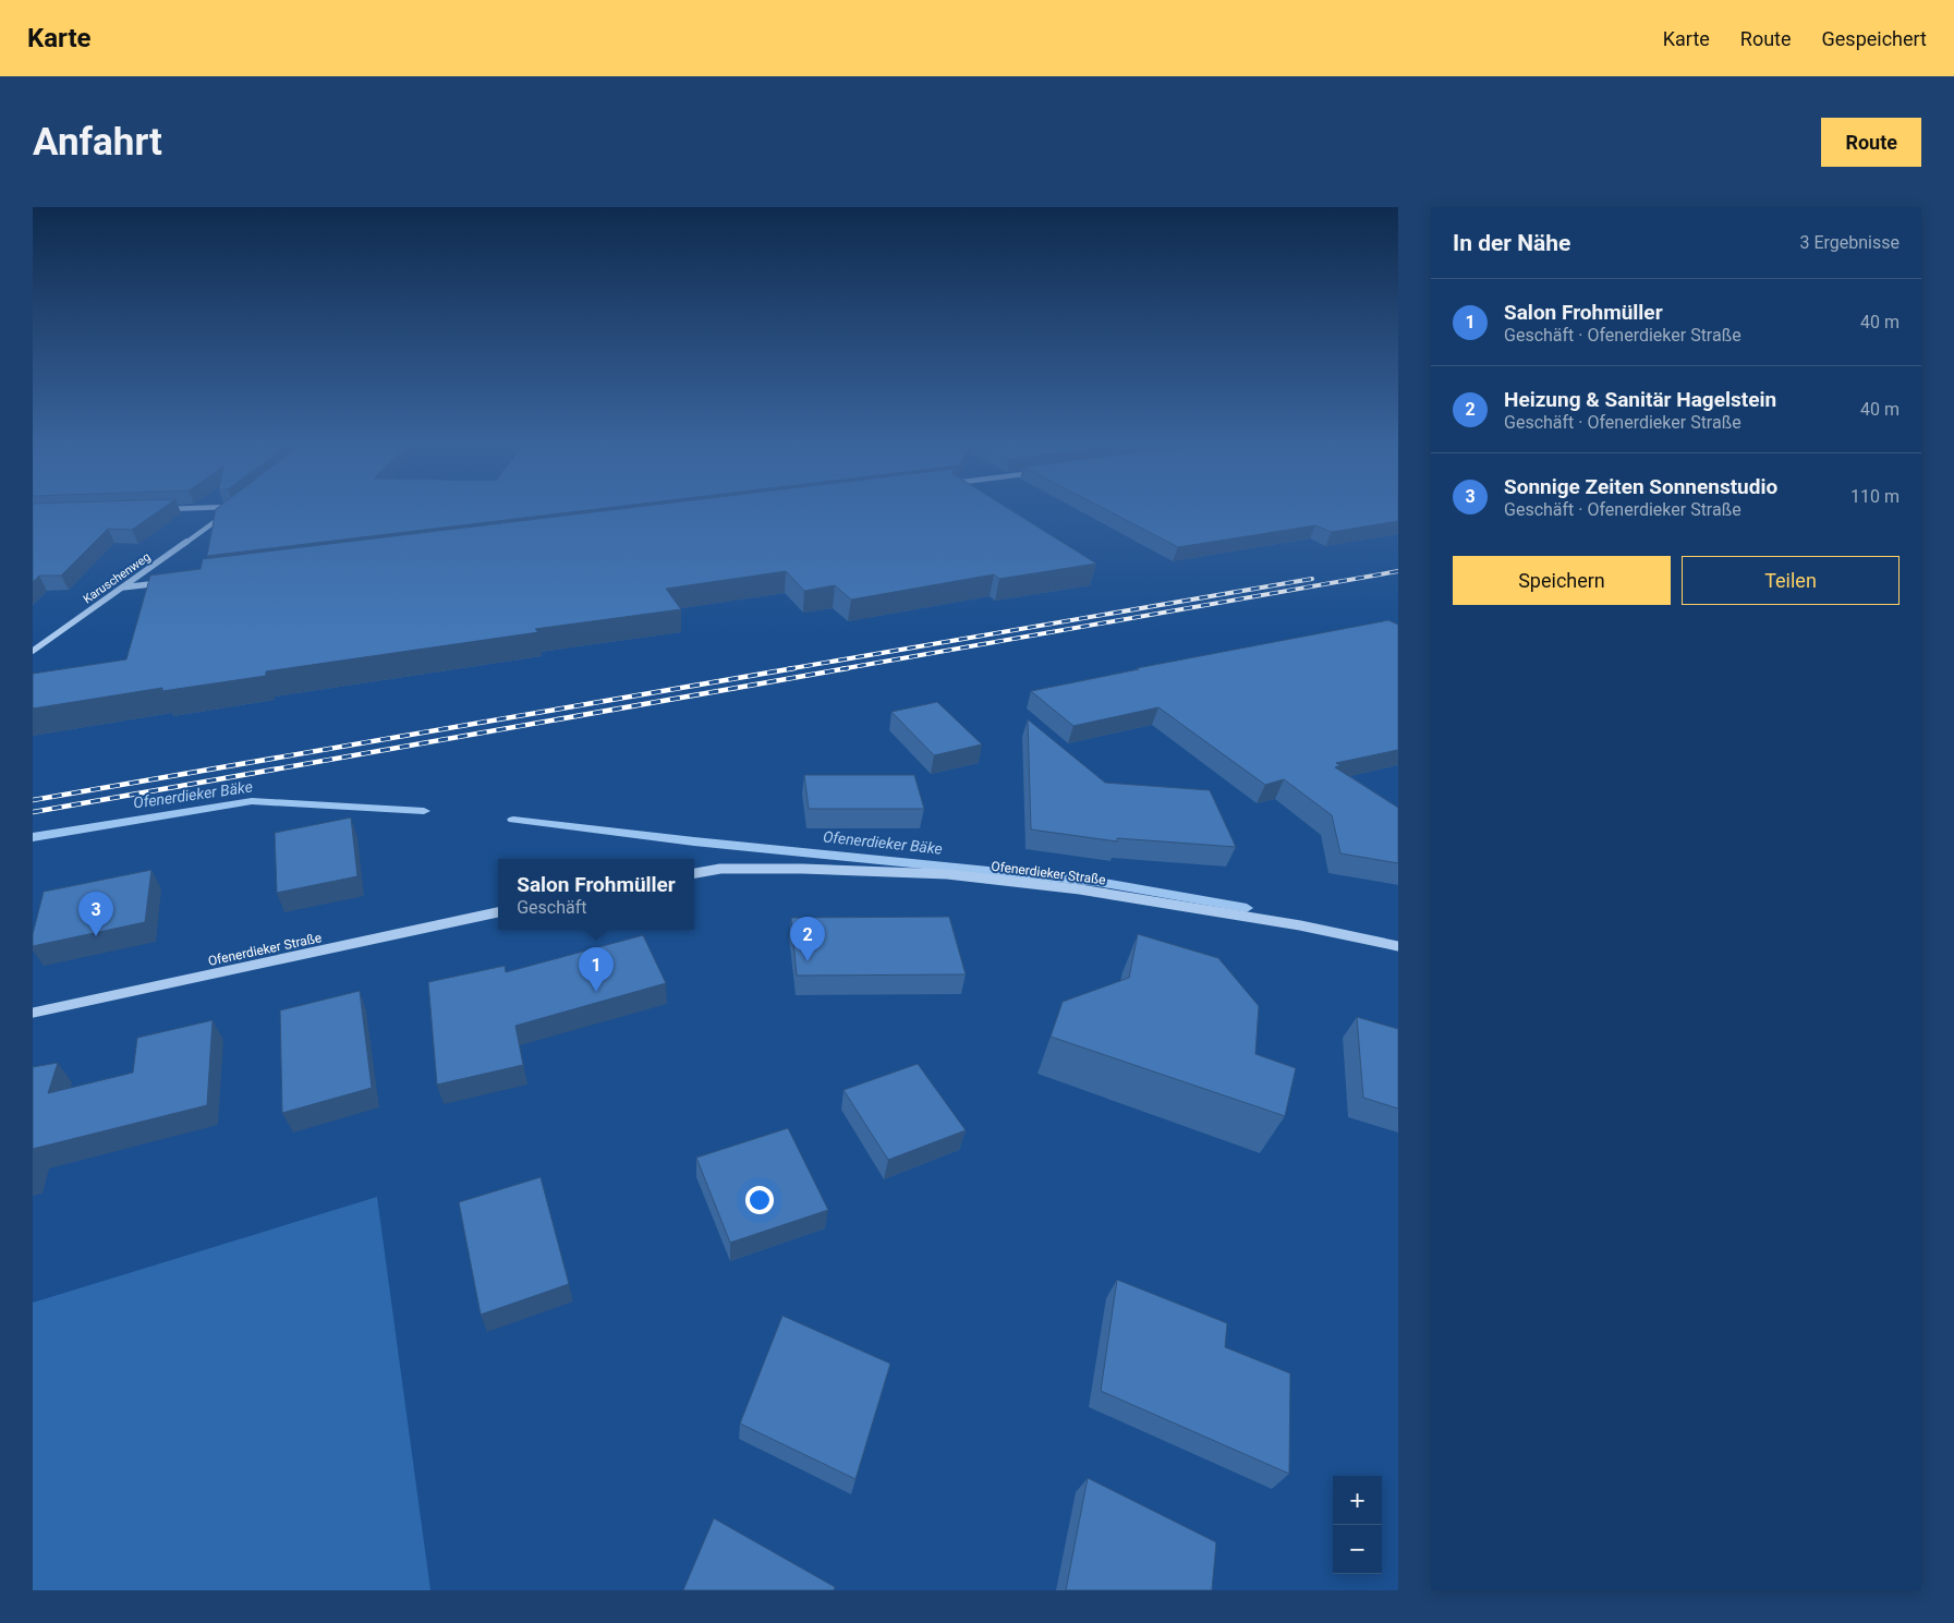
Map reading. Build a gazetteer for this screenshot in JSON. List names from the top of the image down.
{
  "streets": {
    "street": ["Karuschenweg", "Ofenerdieker Straße"]
  },
  "water": ["Ofenerdieker Bäke"],
  "page": {
    "header": "Karte",
    "nav": ["Karte", "Route", "Gespeichert"],
    "buttons": [
      "Route",
      ["Speichern", "Teilen"]
    ],
    "title": "Anfahrt",
    "heading": ["In der Nähe", "3 Ergebnisse"],
    "list": [
      {
        "mark": "1",
        "name": "Salon Frohmüller",
        "note": "Geschäft · Ofenerdieker Straße",
        "value": "40 m"
      },
      {
        "mark": "2",
        "name": "Heizung & Sanitär Hagelstein",
        "note": "Geschäft · Ofenerdieker Straße",
        "value": "40 m"
      },
      {
        "mark": "3",
        "name": "Sonnige Zeiten Sonnenstudio",
        "note": "Geschäft · Ofenerdieker Straße",
        "value": "110 m"
      }
    ],
    "popup": ["Salon Frohmüller", "Geschäft"],
    "pins": ["3", "2", "1"],
    "map_buttons": ["+", "−"]
  }
}
